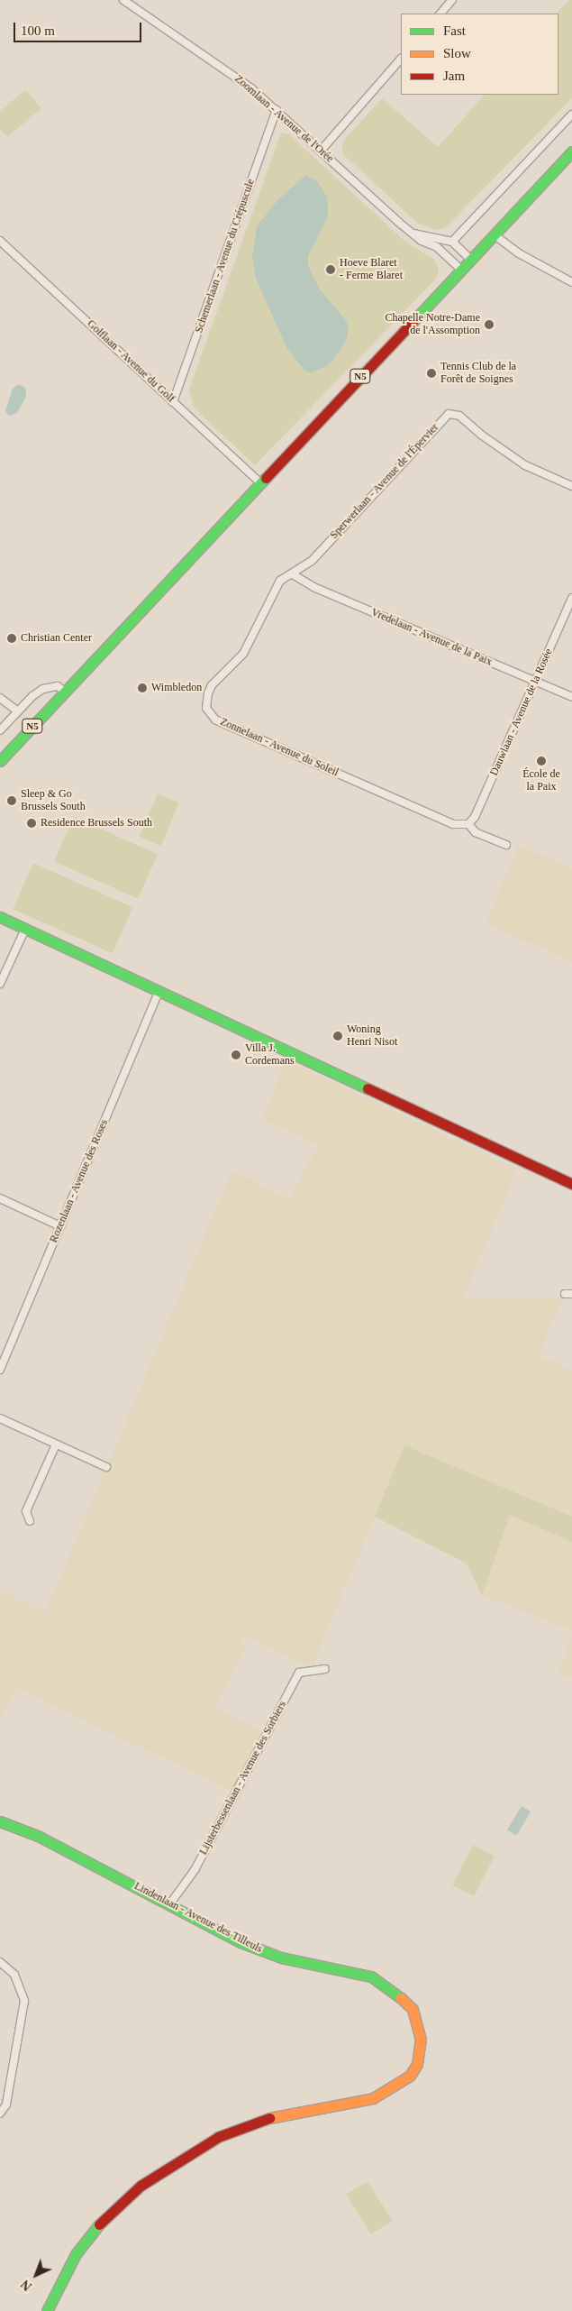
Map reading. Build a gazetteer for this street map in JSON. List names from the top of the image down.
{
  "streets": {
    "street": [
      "Zoomlaan - Avenue de l'Orée",
      "Schemerlaan - Avenue du Crépuscule",
      "Golflaan - Avenue du Golf",
      "N5",
      "Sperwerlaan - Avenue de l'Épervier",
      "Vredelaan - Avenue de la Paix",
      "Dauwlaan - Avenue de la Rosée",
      "Zonnelaan - Avenue du Soleil",
      "Rozenlaan - Avenue des Roses",
      "Lijsterbessenlaan - Avenue des Sorbiers",
      "Lindenlaan - Avenue des Tilleuls"
    ]
  },
  "crossings": [
    ["Zoomlaan - Avenue de l'Orée", "Schemerlaan - Avenue du Crépuscule"],
    ["Zoomlaan - Avenue de l'Orée", "N5"],
    ["Schemerlaan - Avenue du Crépuscule", "Golflaan - Avenue du Golf"],
    ["Golflaan - Avenue du Golf", "N5"],
    ["Sperwerlaan - Avenue de l'Épervier", "Vredelaan - Avenue de la Paix"],
    ["Sperwerlaan - Avenue de l'Épervier", "Zonnelaan - Avenue du Soleil"],
    ["Vredelaan - Avenue de la Paix", "Dauwlaan - Avenue de la Rosée"],
    ["Vredelaan - Avenue de la Paix", "Zonnelaan - Avenue du Soleil"],
    ["Dauwlaan - Avenue de la Rosée", "Zonnelaan - Avenue du Soleil"],
    ["Lijsterbessenlaan - Avenue des Sorbiers", "Lindenlaan - Avenue des Tilleuls"]
  ],
  "places": [
    "Hoeve Blaret - Ferme Blaret",
    "Chapelle Notre-Dame de l'Assomption",
    "Tennis Club de la Forêt de Soignes",
    "Christian Center",
    "Wimbledon",
    "École de la Paix",
    "Sleep & Go Brussels South",
    "Residence Brussels South",
    "Woning Henri Nisot",
    "Villa J. Cordemans"
  ],
  "legend": ["Fast", "Slow", "Jam"],
  "scale_bar": "100 m",
  "north": "bottom left"
}
